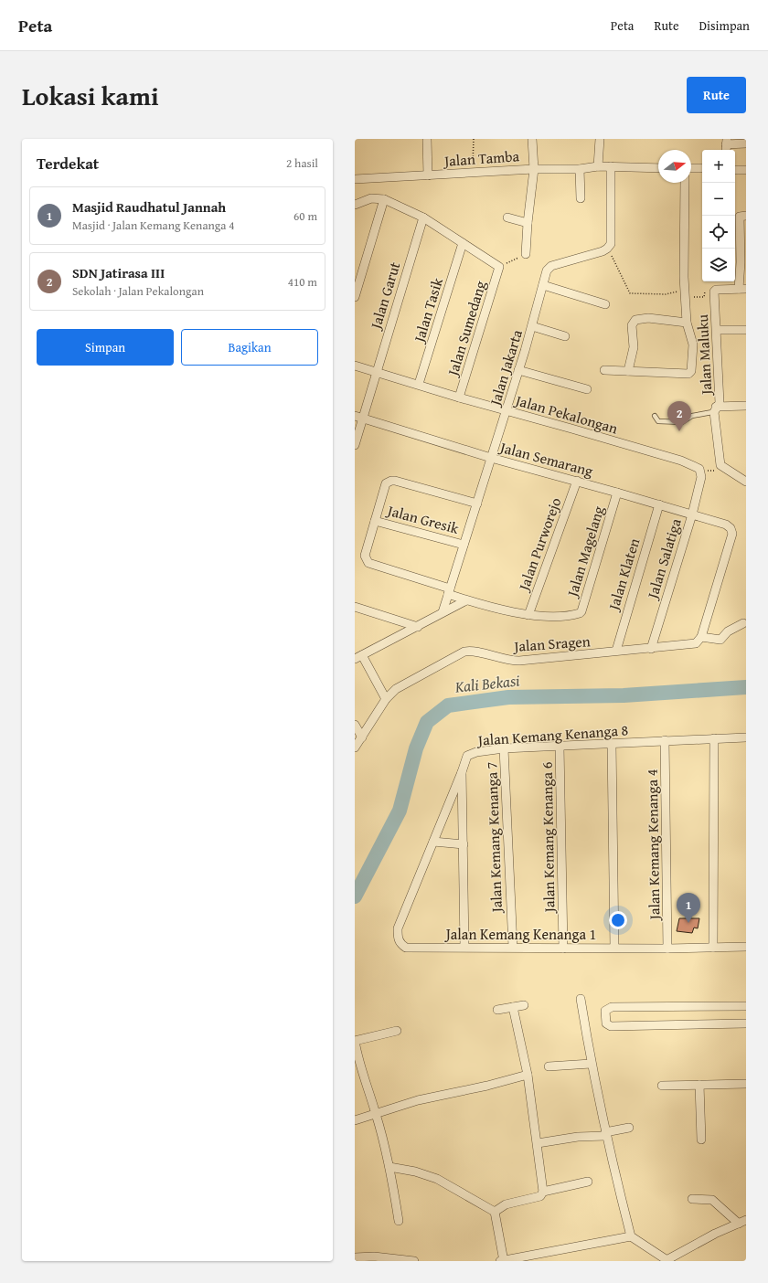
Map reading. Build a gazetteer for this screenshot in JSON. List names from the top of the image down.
{
  "streets": {
    "street": [
      "Jalan Tamba",
      "Jalan Garut",
      "Jalan Tasik",
      "Jalan Sumedang",
      "Jalan Maluku",
      "Jalan Jakarta",
      "Jalan Pekalongan",
      "Jalan Semarang",
      "Jalan Gresik",
      "Jalan Purworejo",
      "Jalan Magelang",
      "Jalan Salatiga",
      "Jalan Klaten",
      "Jalan Sragen",
      "Jalan Kemang Kenanga 8",
      "Jalan Kemang Kenanga 7",
      "Jalan Kemang Kenanga 6",
      "Jalan Kemang Kenanga 4",
      "Jalan Kemang Kenanga 1"
    ]
  },
  "crossings": [
    ["Jalan Garut", "Jalan Pekalongan"],
    ["Jalan Garut", "Jalan Semarang"],
    ["Jalan Tasik", "Jalan Pekalongan"],
    ["Jalan Sumedang", "Jalan Pekalongan"],
    ["Jalan Jakarta", "Jalan Pekalongan"],
    ["Jalan Jakarta", "Jalan Semarang"],
    ["Jalan Jakarta", "Jalan Gresik"],
    ["Jalan Jakarta", "Jalan Magelang"],
    ["Jalan Pekalongan", "Jalan Salatiga"],
    ["Jalan Semarang", "Jalan Purworejo"],
    ["Jalan Semarang", "Jalan Magelang"],
    ["Jalan Semarang", "Jalan Salatiga"],
    ["Jalan Semarang", "Jalan Klaten"],
    ["Jalan Semarang", "Jalan Sragen"],
    ["Jalan Gresik", "Jalan Magelang"],
    ["Jalan Purworejo", "Jalan Magelang"],
    ["Jalan Salatiga", "Jalan Sragen"],
    ["Jalan Klaten", "Jalan Sragen"],
    ["Jalan Kemang Kenanga 8", "Jalan Kemang Kenanga 7"],
    ["Jalan Kemang Kenanga 8", "Jalan Kemang Kenanga 6"],
    ["Jalan Kemang Kenanga 8", "Jalan Kemang Kenanga 4"],
    ["Jalan Kemang Kenanga 8", "Jalan Kemang Kenanga 1"],
    ["Jalan Kemang Kenanga 7", "Jalan Kemang Kenanga 1"],
    ["Jalan Kemang Kenanga 6", "Jalan Kemang Kenanga 1"],
    ["Jalan Kemang Kenanga 4", "Jalan Kemang Kenanga 1"]
  ],
  "water": ["Kali Bekasi"],
  "north": "right",
  "page": {
    "header": "Peta",
    "nav": ["Peta", "Rute", "Disimpan"],
    "title": "Lokasi kami",
    "buttons": [
      "Rute",
      ["Simpan", "Bagikan"]
    ],
    "heading": ["Terdekat", "2 hasil"],
    "map_buttons": ["+", "−"],
    "list": [
      {
        "mark": "1",
        "name": "Masjid Raudhatul Jannah",
        "note": "Masjid · Jalan Kemang Kenanga 4",
        "value": "60 m"
      },
      {
        "mark": "2",
        "name": "SDN Jatirasa III",
        "note": "Sekolah · Jalan Pekalongan",
        "value": "410 m"
      }
    ],
    "pins": ["2", "1"]
  }
}
